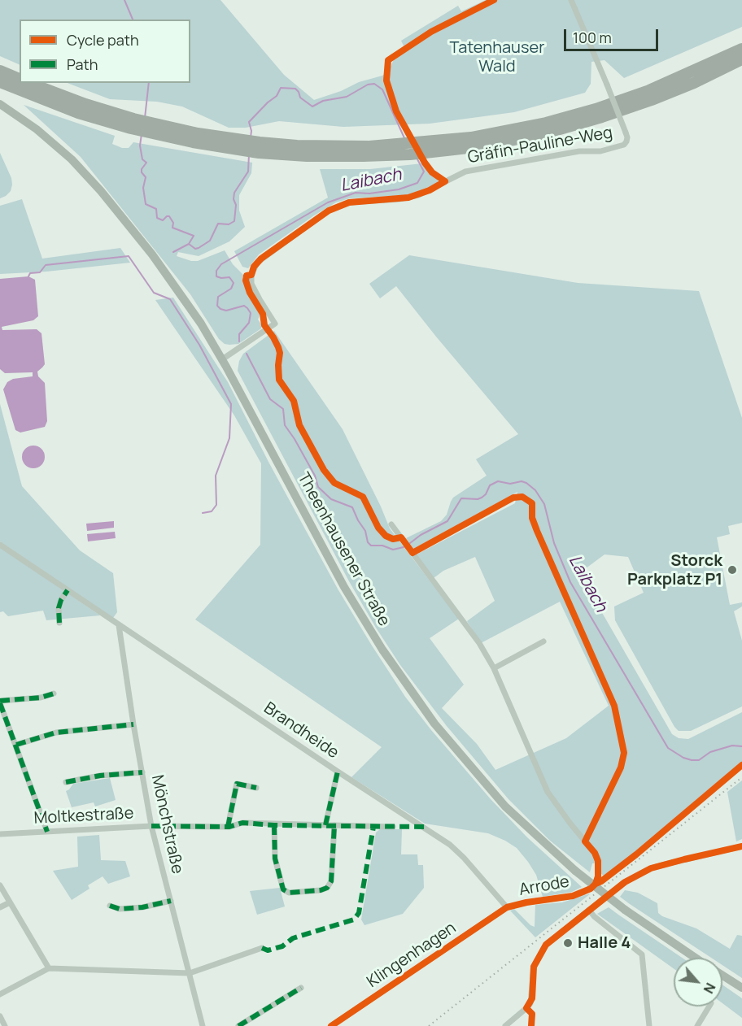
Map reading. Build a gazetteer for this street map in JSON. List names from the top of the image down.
{
  "streets": {
    "main road": ["Theenhausener Straße"],
    "street": [
      "Gräfin-Pauline-Weg",
      "Brandheide",
      "Moltkestraße",
      "Mönchstraße",
      "Arrode",
      "Klingenhagen"
    ]
  },
  "crossings": [
    ["Gräfin-Pauline-Weg", "Theenhausener Straße"],
    ["Brandheide", "Mönchstraße"],
    ["Brandheide", "Arrode"],
    ["Brandheide", "Klingenhagen"],
    ["Moltkestraße", "Mönchstraße"],
    ["Arrode", "Klingenhagen"]
  ],
  "water": ["Laibach"],
  "parks": ["Tatenhauser Wald"],
  "places": ["Storck Parkplatz P1", "Halle 4"],
  "legend": ["Cycle path", "Path"],
  "scale_bar": "100 m",
  "north": "bottom right"
}
